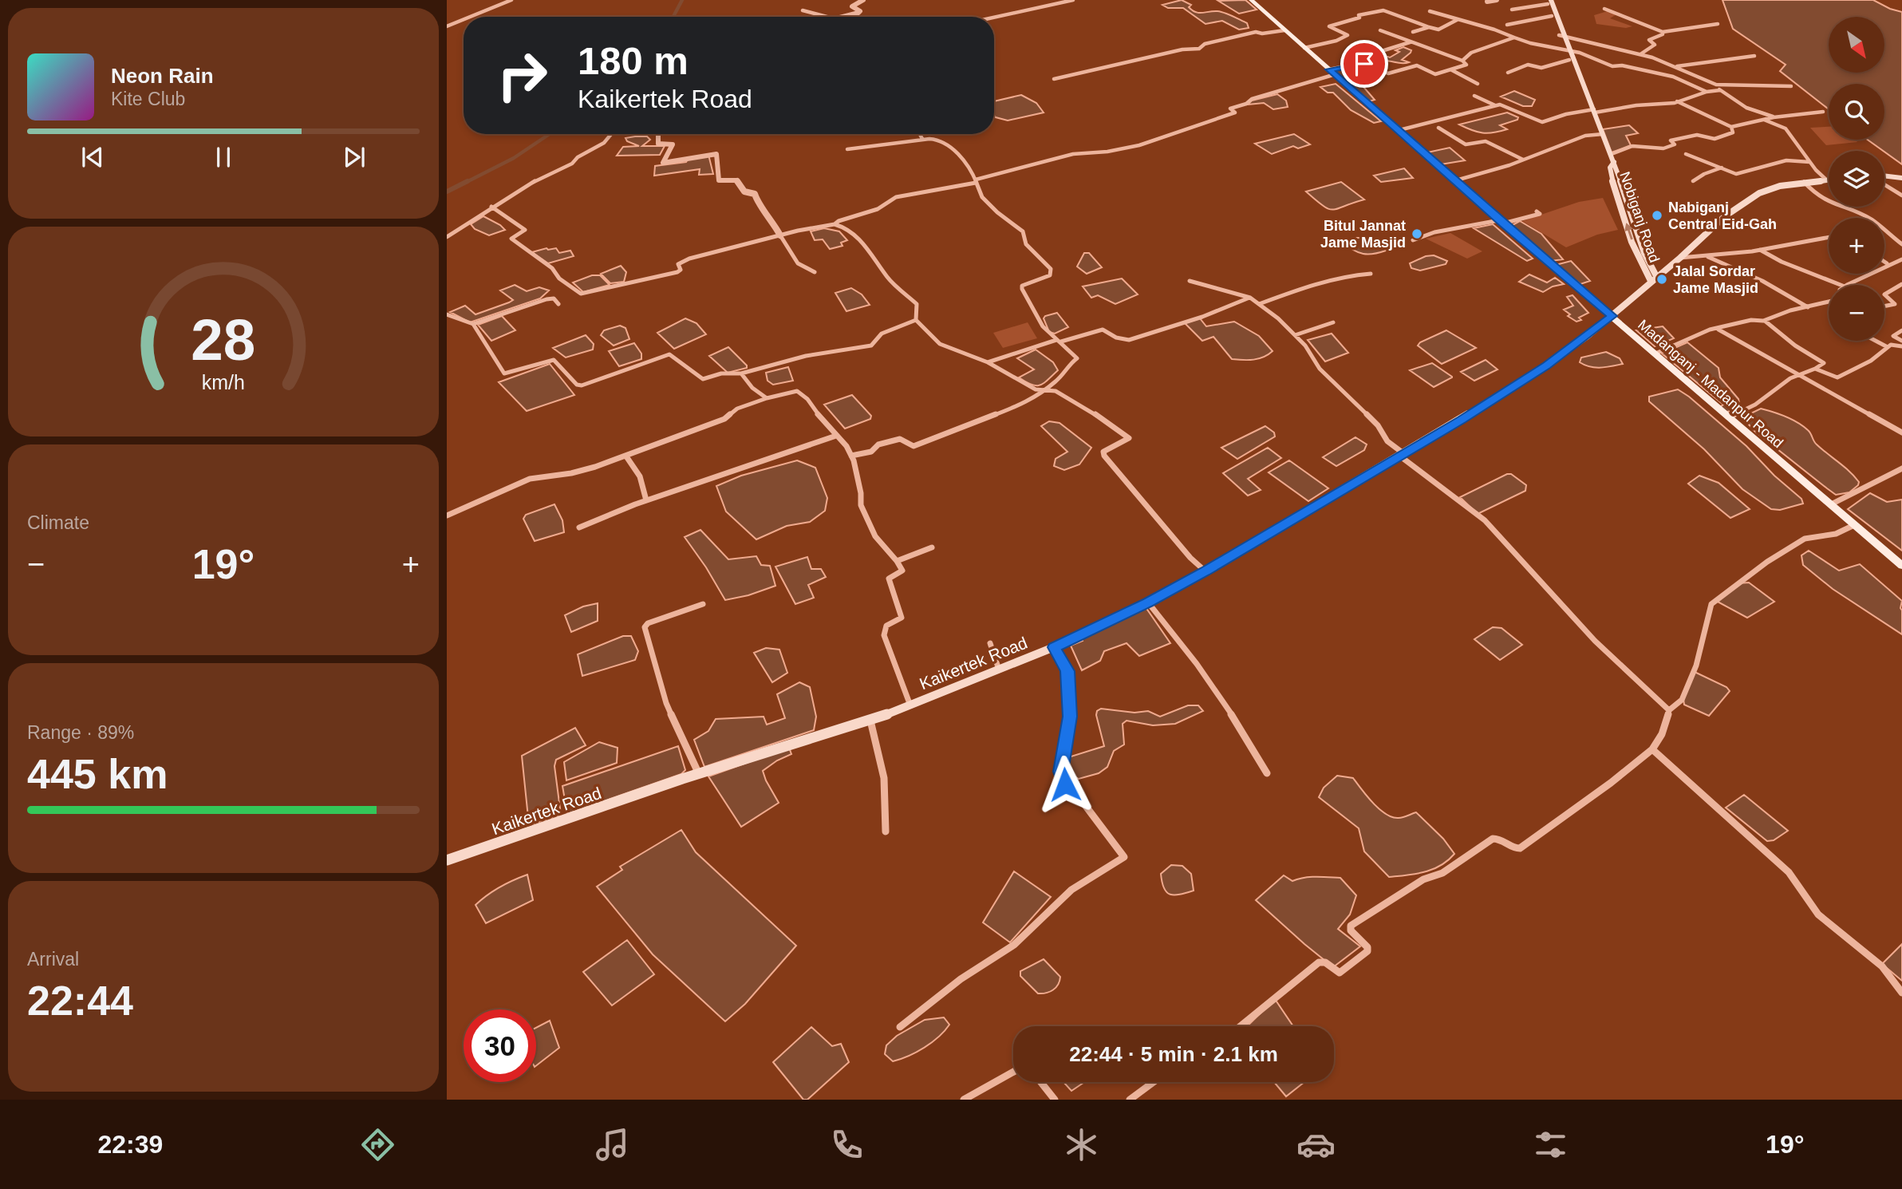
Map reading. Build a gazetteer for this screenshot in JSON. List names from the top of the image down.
{
  "streets": {
    "main road": ["Nobiganj Road", "Madanganj - Madanpur Road", "Kaikertek Road"]
  },
  "crossings": [
    ["Nobiganj Road", "Kaikertek Road"],
    ["Madanganj - Madanpur Road", "Kaikertek Road"]
  ],
  "places": ["Nabiganj Central Eid-Gah", "Bitul Jannat Jame Masjid", "Jalal Sordar Jame Masjid"],
  "north": "bottom right",
  "page": {
    "map_buttons": ["+", "−"],
    "turn": ["180 m", "Kaikertek Road"],
    "song": ["Neon Rain", "Kite Club"],
    "tile": [
      "Climate",
      ["Range · 89%", "445 km"],
      ["Arrival", "22:44"]
    ],
    "heat": ["−", "19°", "+"],
    "limit": "30",
    "trip": "22:44 · 5 min · 2.1 km",
    "tabs": ["22:39", "19°"],
    "gauge": ["28", "km/h"]
  }
}
